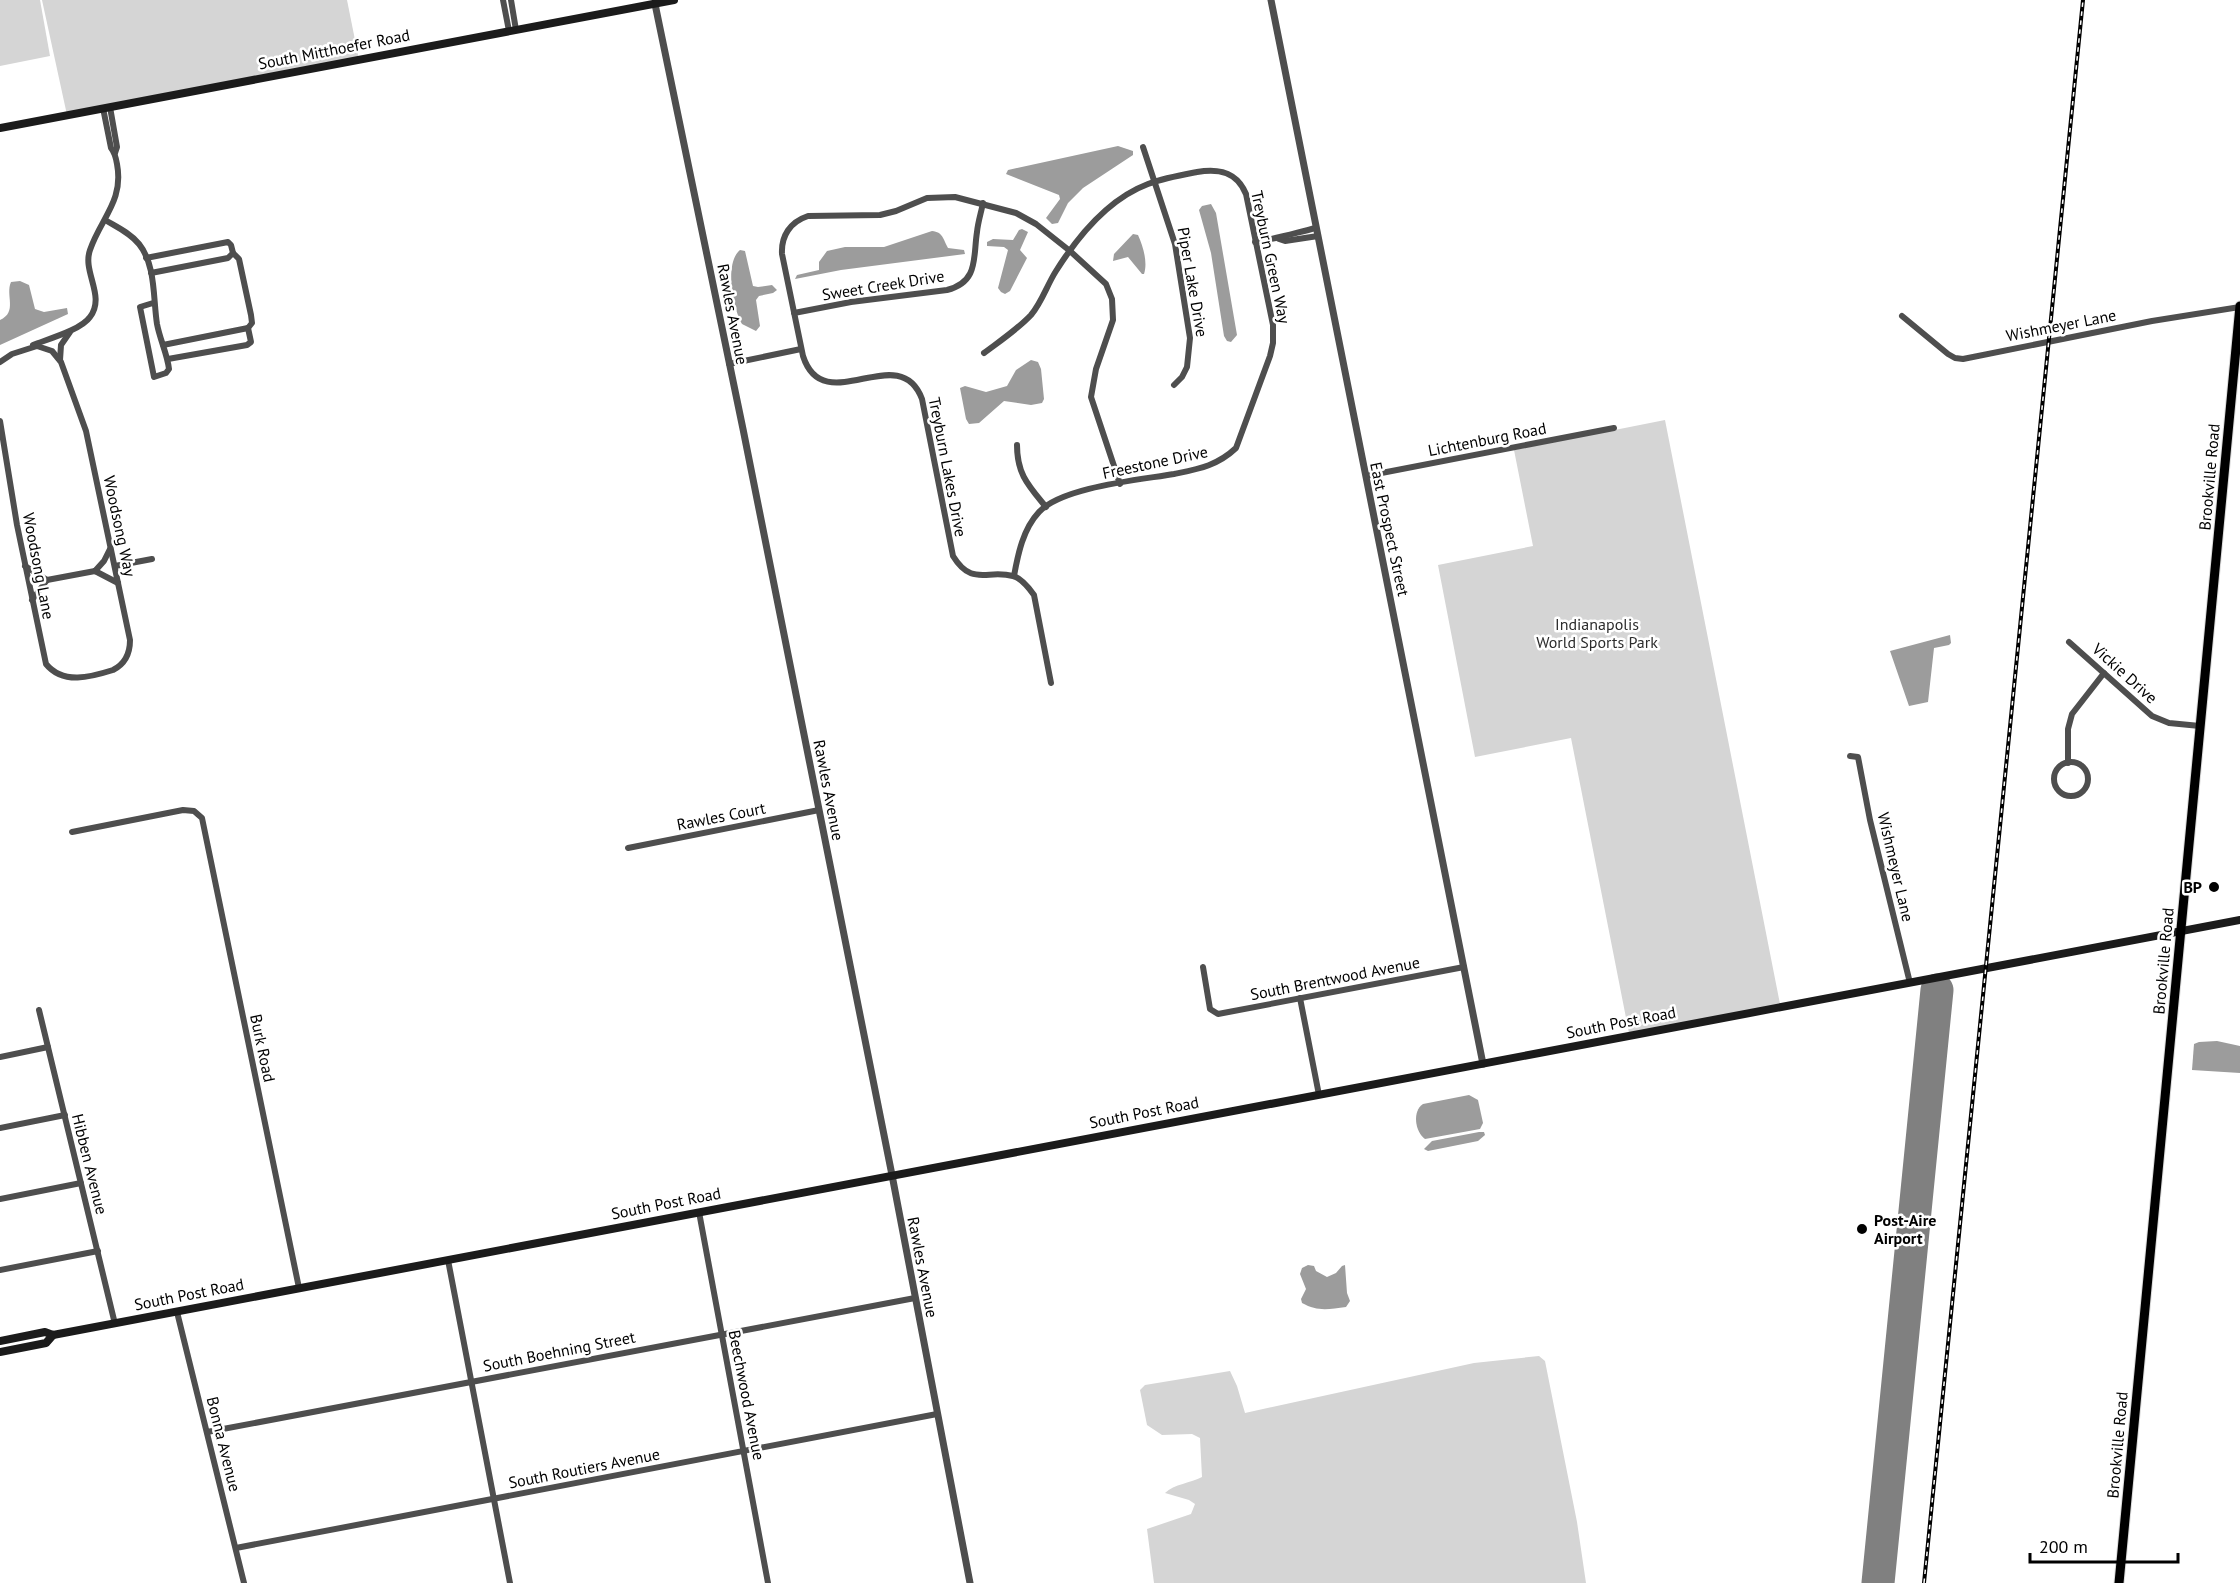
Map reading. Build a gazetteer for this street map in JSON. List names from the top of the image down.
{
  "streets": {
    "main road": ["South Mitthoefer Road", "Brookville Road", "South Post Road"],
    "street": [
      "Treyburn Green Way",
      "Piper Lake Drive",
      "Sweet Creek Drive",
      "Rawles Avenue",
      "Wishmeyer Lane",
      "Lichtenburg Road",
      "Freestone Drive",
      "Treyburn Lakes Drive",
      "Woodsong Way",
      "East Prospect Street",
      "Woodsong Lane",
      "Vickie Drive",
      "Rawles Court",
      "South Brentwood Avenue",
      "Burk Road",
      "Hibben Avenue",
      "South Boehning Street",
      "Beechwood Avenue",
      "Bonna Avenue",
      "South Routiers Avenue"
    ]
  },
  "crossings": [
    ["South Mitthoefer Road", "Rawles Avenue"],
    ["Treyburn Green Way", "Piper Lake Drive"],
    ["Treyburn Green Way", "Freestone Drive"],
    ["Sweet Creek Drive", "Treyburn Lakes Drive"],
    ["Rawles Avenue", "Rawles Court"],
    ["Rawles Avenue", "South Post Road"],
    ["Rawles Avenue", "South Boehning Street"],
    ["Rawles Avenue", "South Routiers Avenue"],
    ["Wishmeyer Lane", "Brookville Road"],
    ["Wishmeyer Lane", "South Post Road"],
    ["Lichtenburg Road", "East Prospect Street"],
    ["Freestone Drive", "Treyburn Lakes Drive"],
    ["Brookville Road", "Vickie Drive"],
    ["Brookville Road", "South Post Road"],
    ["Woodsong Way", "Woodsong Lane"],
    ["East Prospect Street", "South Brentwood Avenue"],
    ["East Prospect Street", "South Post Road"],
    ["South Post Road", "Burk Road"],
    ["South Post Road", "Hibben Avenue"],
    ["South Post Road", "Beechwood Avenue"],
    ["South Post Road", "Bonna Avenue"],
    ["South Boehning Street", "Beechwood Avenue"],
    ["South Boehning Street", "Bonna Avenue"],
    ["Beechwood Avenue", "South Routiers Avenue"],
    ["Bonna Avenue", "South Routiers Avenue"]
  ],
  "parks": ["Indianapolis World Sports Park"],
  "places": ["BP", "Post-Aire Airport"],
  "scale_bar": "200 m"
}
